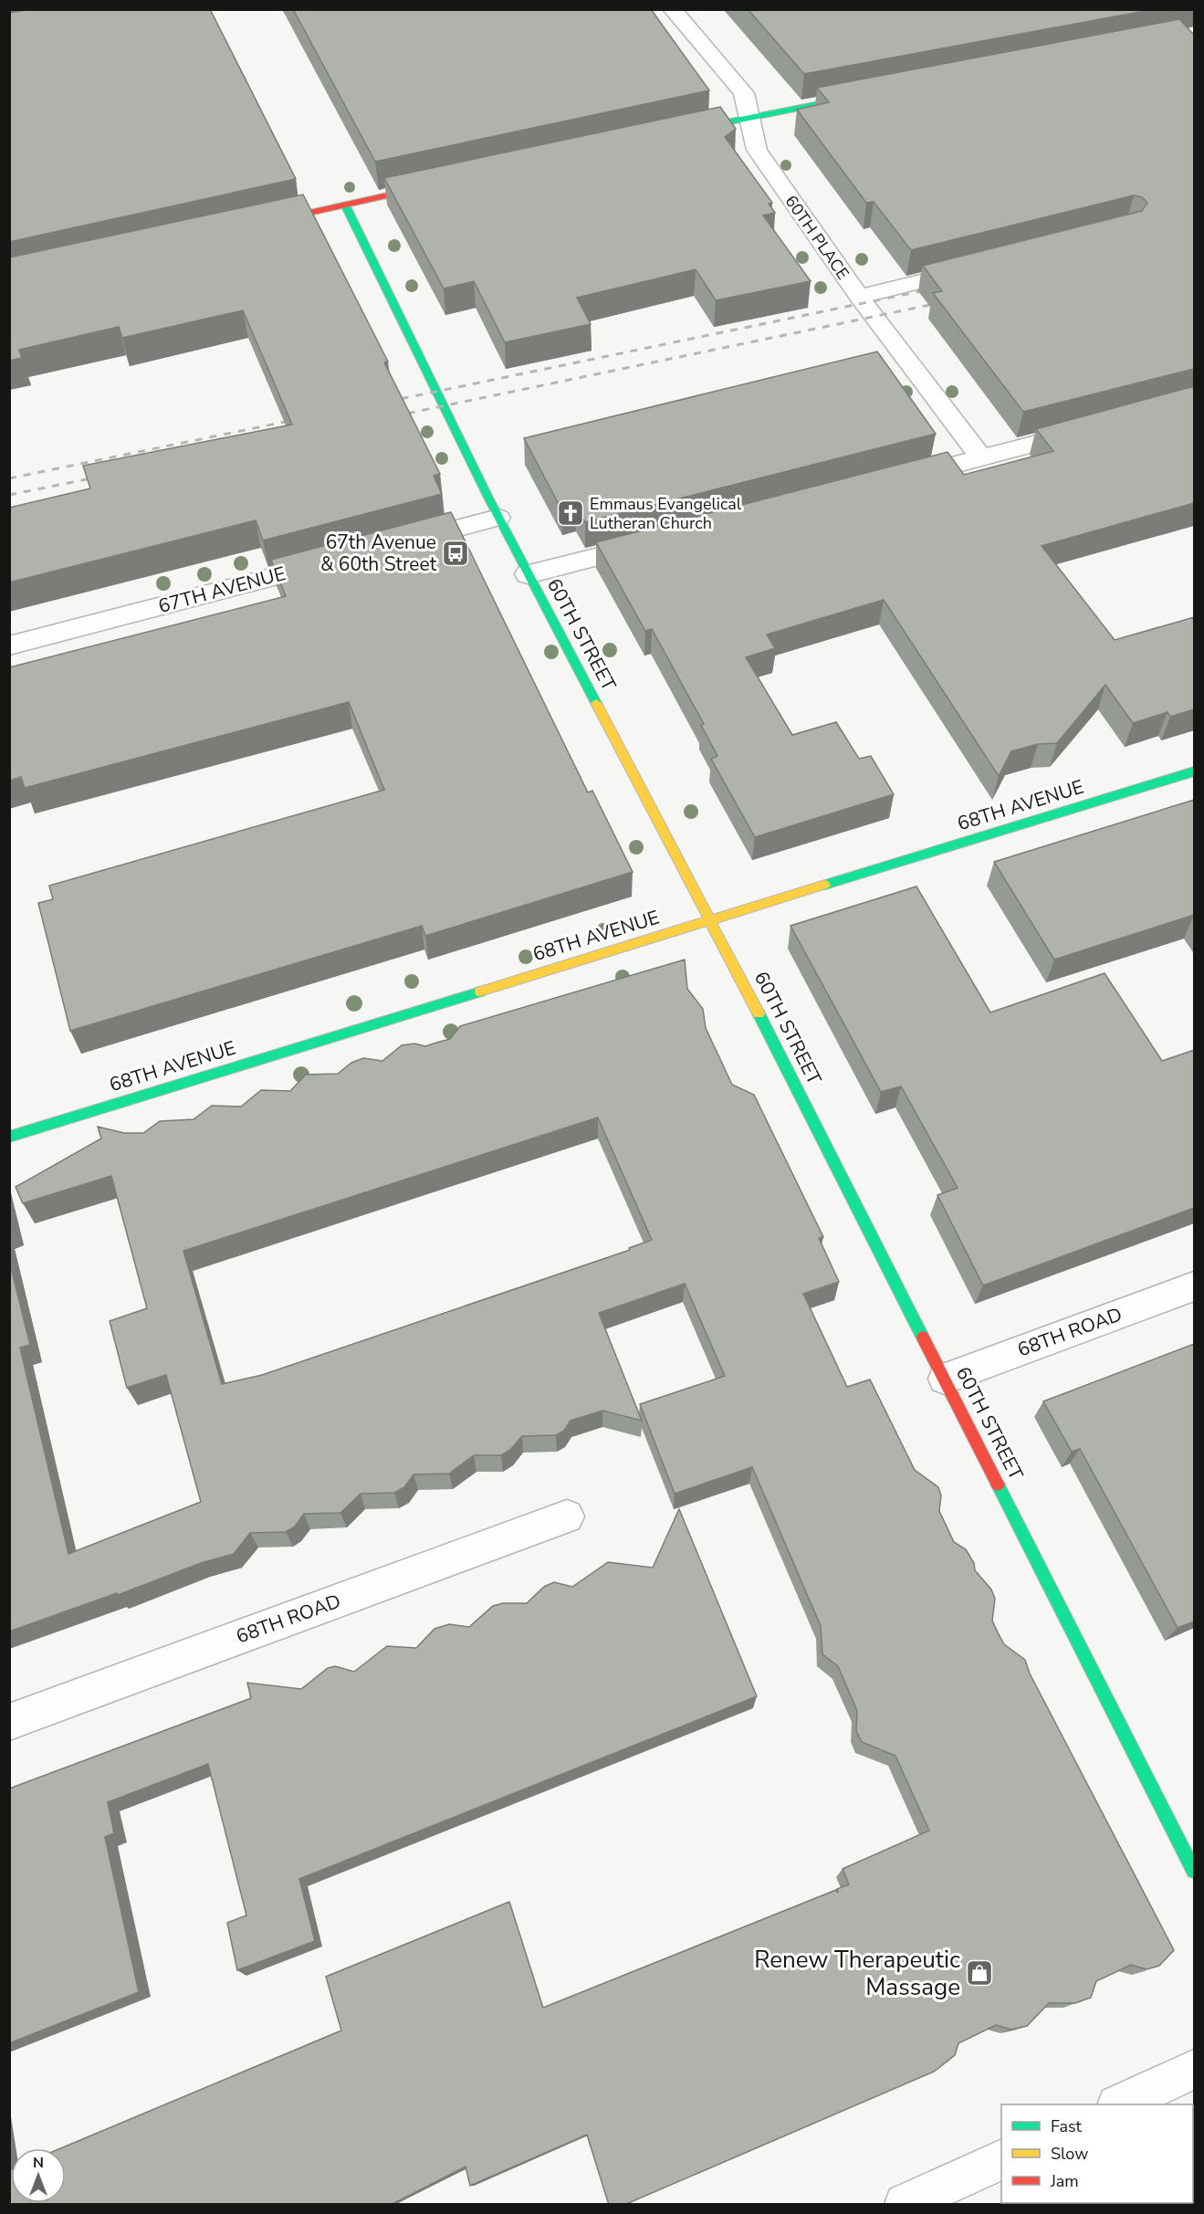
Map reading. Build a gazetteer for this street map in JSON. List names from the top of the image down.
{
  "streets": {
    "street": [
      "60TH PLACE",
      "67TH AVENUE",
      "60TH STREET",
      "68TH AVENUE",
      "68TH ROAD"
    ]
  },
  "crossings": [
    ["60TH STREET", "68TH AVENUE"],
    ["60TH STREET", "68TH ROAD"]
  ],
  "places": {
    "church": ["Emmaus Evangelical Lutheran Church"],
    "bus stop": ["67th Avenue & 60th Street"],
    "shop": ["Renew Therapeutic Massage"]
  },
  "legend": ["Fast", "Slow", "Jam"],
  "north": "top"
}
